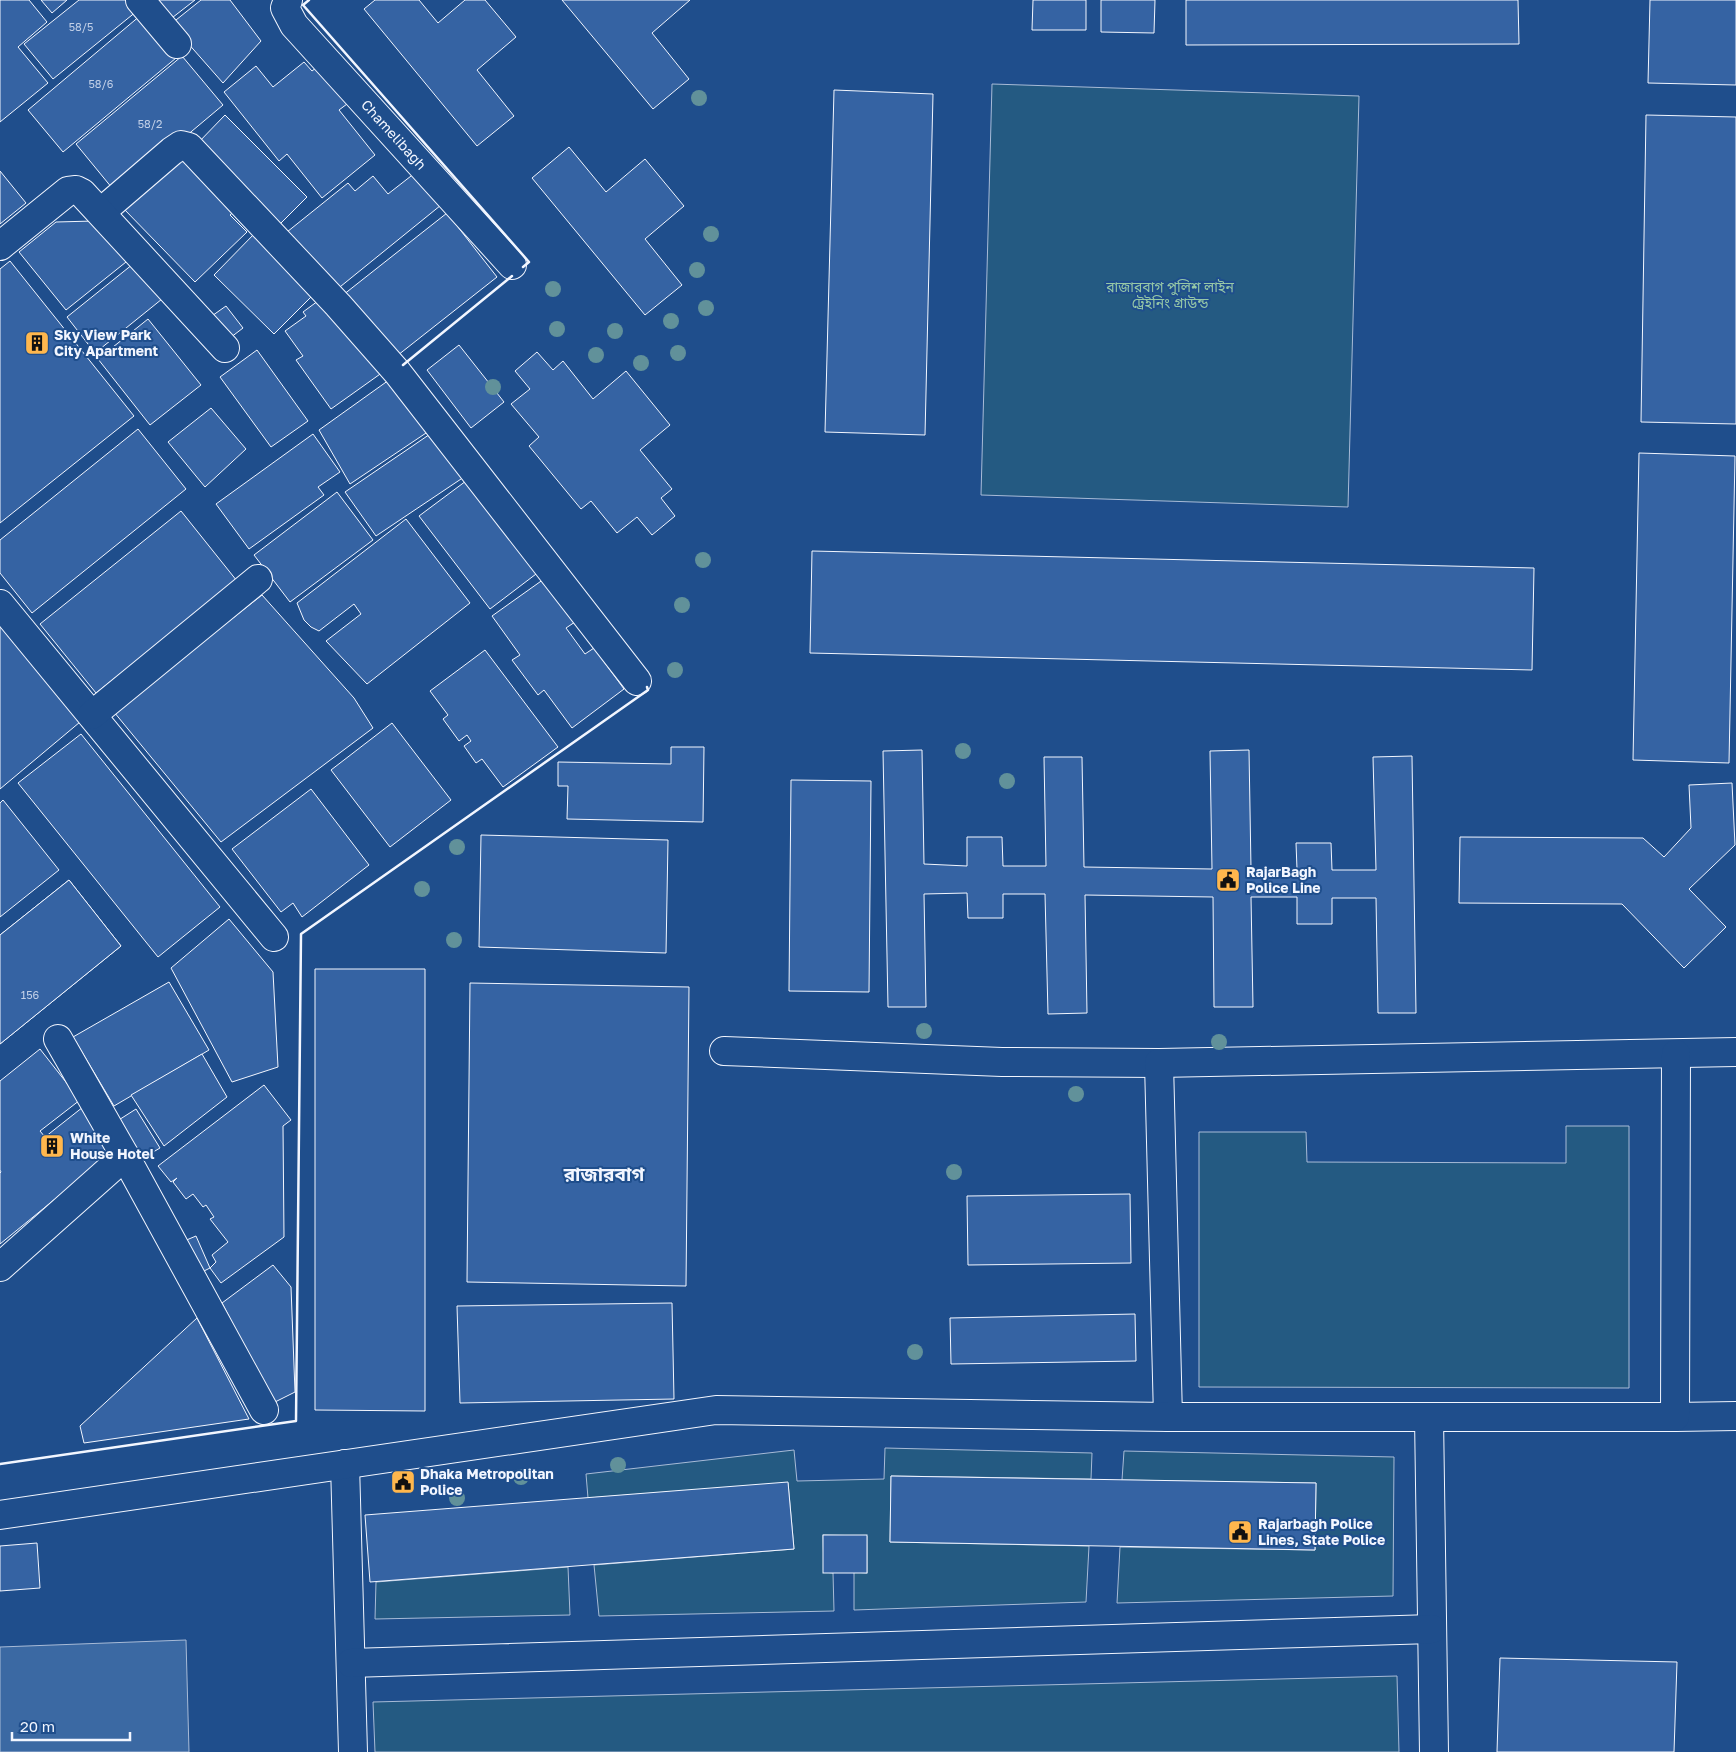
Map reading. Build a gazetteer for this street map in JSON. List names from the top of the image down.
{
  "streets": {
    "street": ["Chamelibagh"]
  },
  "districts": ["রাজারবাগ"],
  "parks": ["রাজারবাগ পুলিশ লাইন ট্রেইনিং গ্রাউন্ড"],
  "places": {
    "building": ["Sky View Park City Apartment", "White House Hotel"],
    "public building": ["RajarBagh Police Line", "Dhaka Metropolitan Police", "Rajarbagh Police Lines, State Police"]
  },
  "house_numbers": [
    "58/5",
    "58/6",
    "58/2",
    "156"
  ],
  "scale_bar": "20 m"
}
